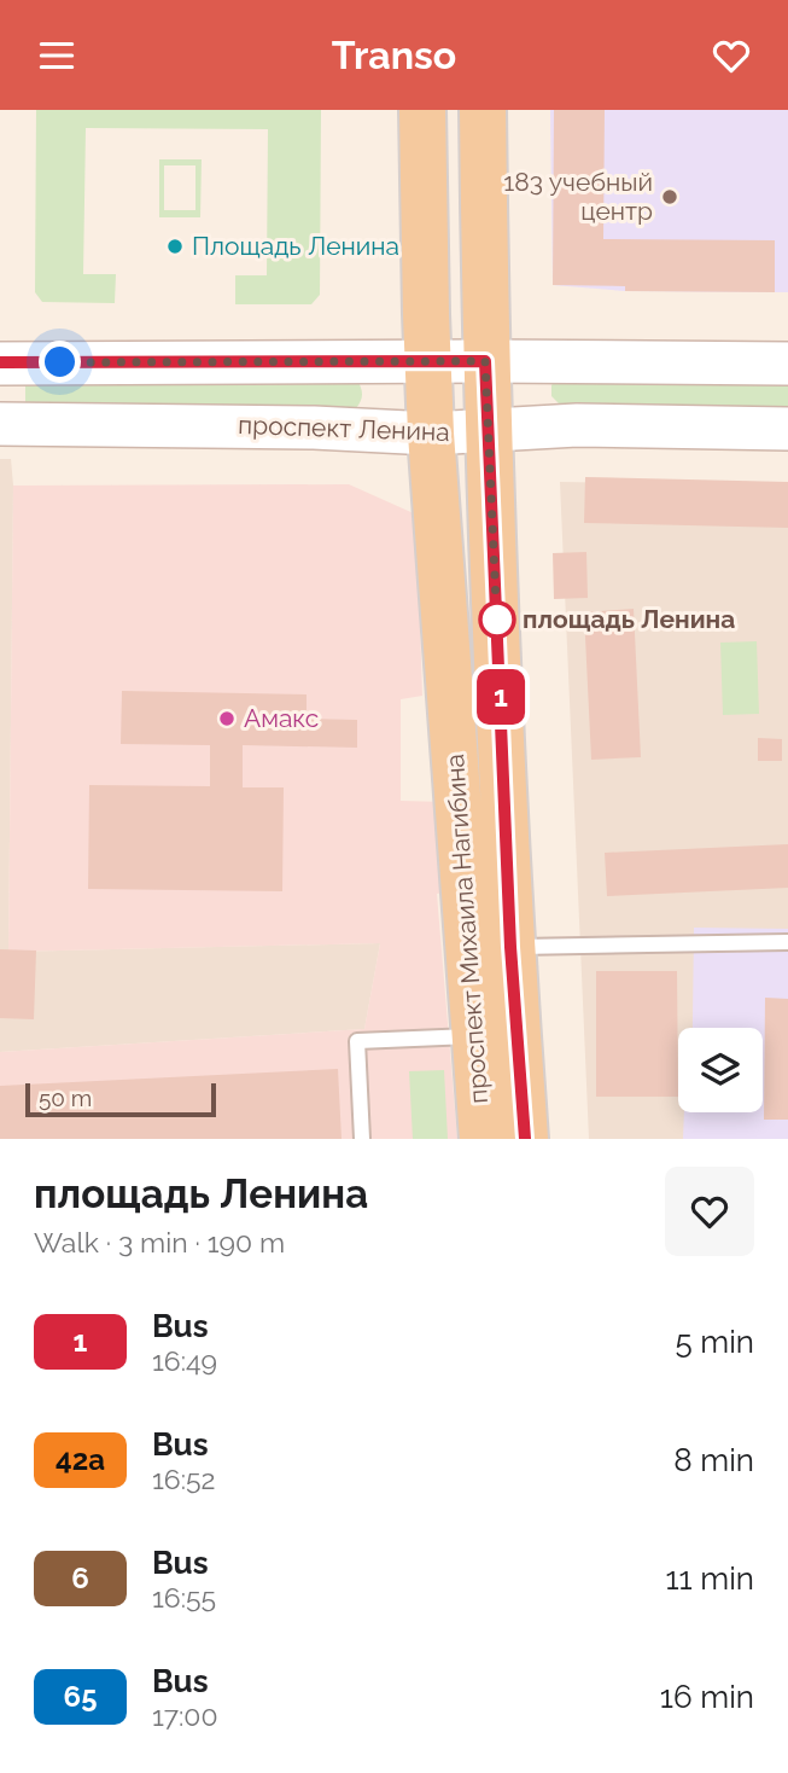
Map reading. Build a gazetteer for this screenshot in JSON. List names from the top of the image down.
{
  "streets": {
    "main road": ["проспект Ленина", "проспект Михаила Нагибина"]
  },
  "crossings": [
    ["проспект Ленина", "проспект Михаила Нагибина"]
  ],
  "places": [
    "183 учебный центр",
    "Площадь Ленина",
    "площадь Ленина",
    "Амакс"
  ],
  "lines": ["bus line 1"],
  "scale_bar": "50 m",
  "page": {
    "header": "Transo",
    "on_map": "1",
    "scale": "50 m",
    "heading": ["площадь Ленина", "Walk · 3 min · 190 m"],
    "list": [
      {
        "mark": "1",
        "name": "Bus",
        "note": "16:49",
        "value": "5 min"
      },
      {
        "mark": "42a",
        "name": "Bus",
        "note": "16:52",
        "value": "8 min"
      },
      {
        "mark": "6",
        "name": "Bus",
        "note": "16:55",
        "value": "11 min"
      },
      {
        "mark": "65",
        "name": "Bus",
        "note": "17:00",
        "value": "16 min"
      }
    ]
  }
}
